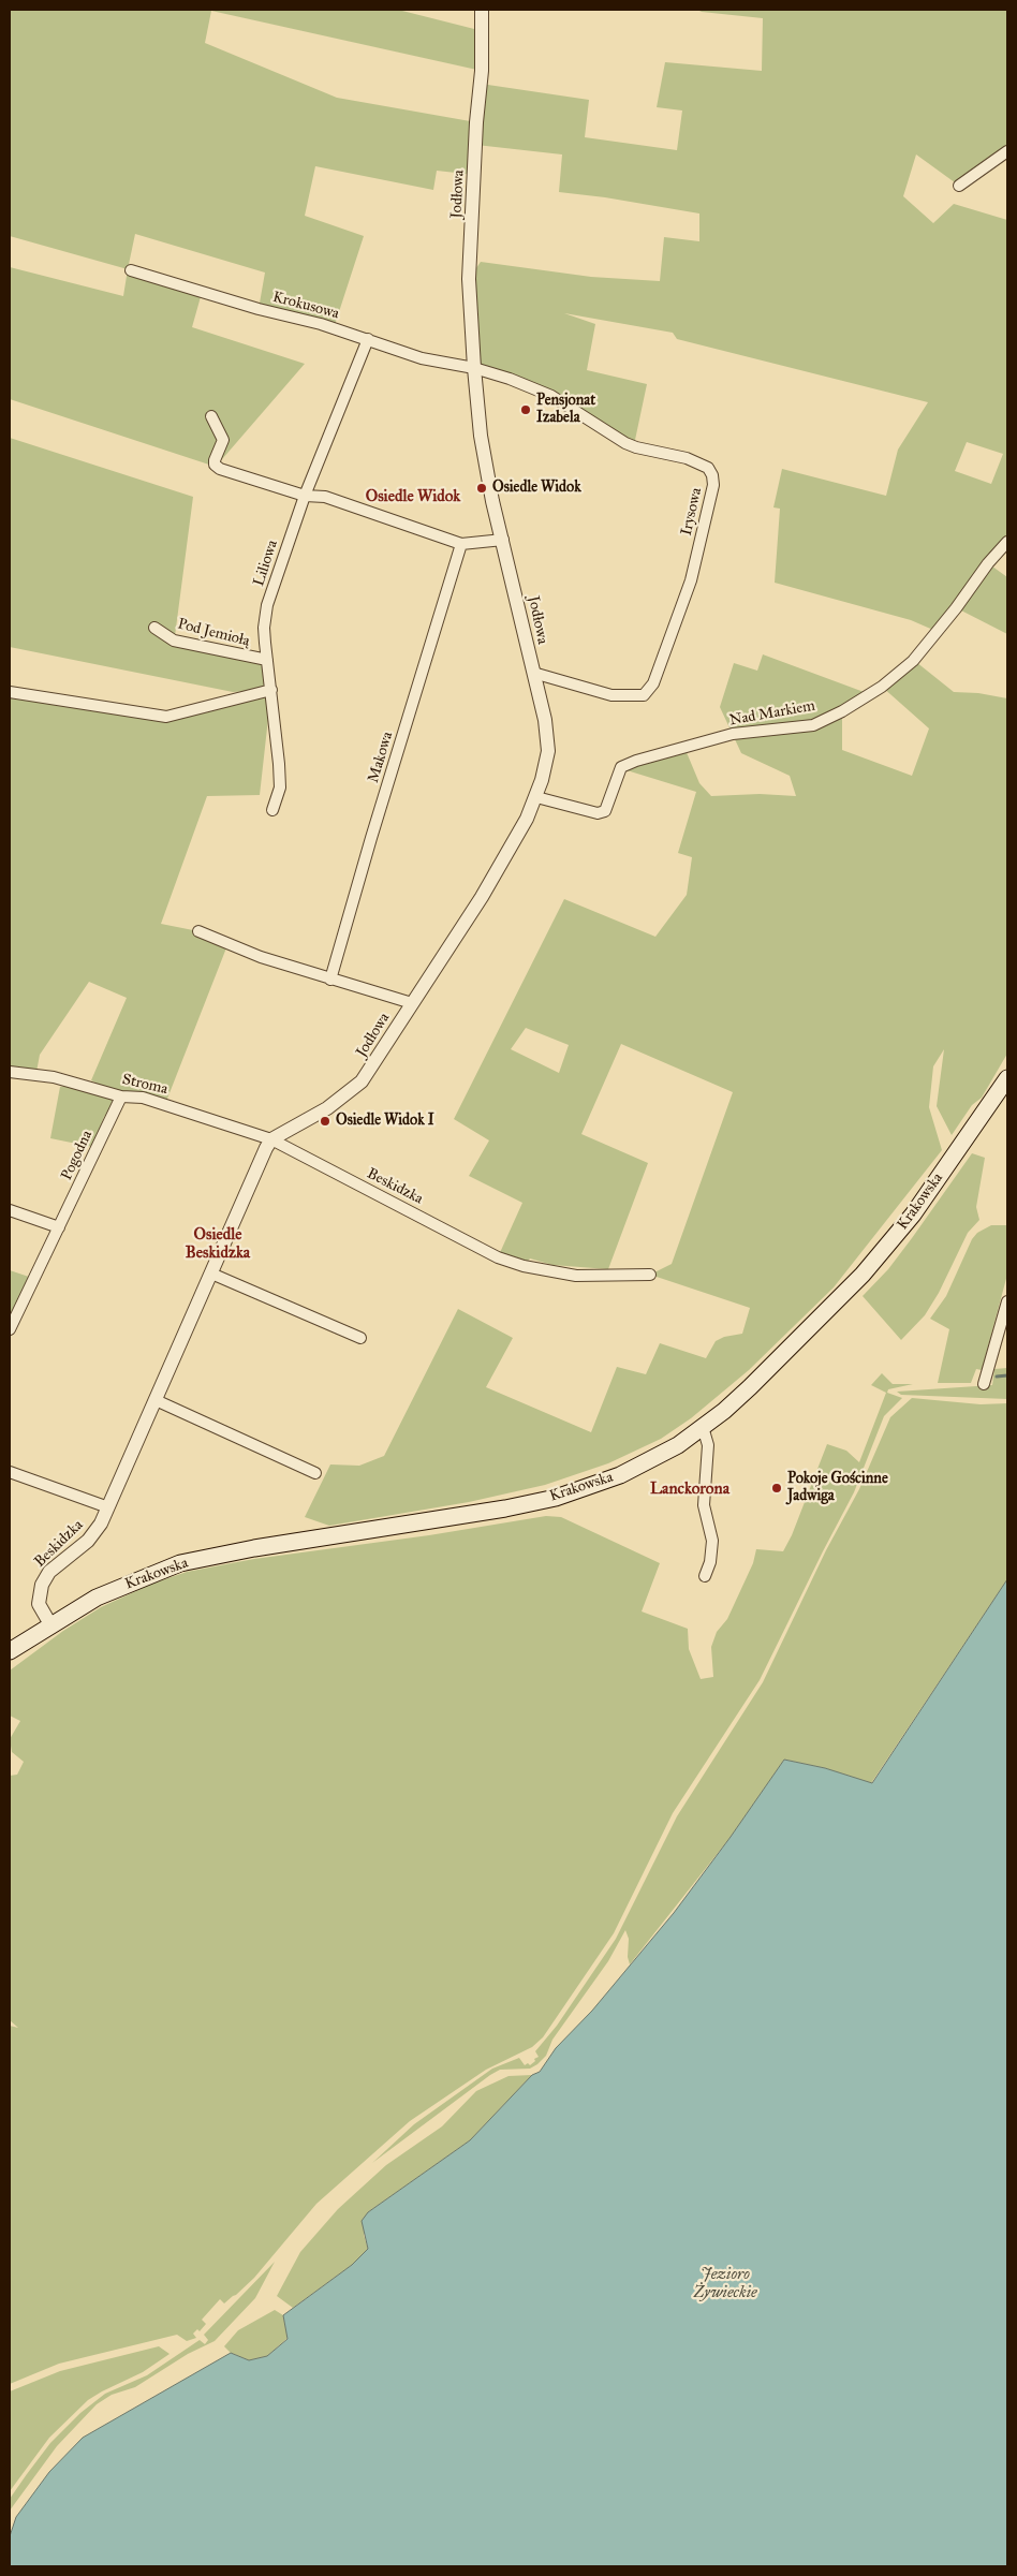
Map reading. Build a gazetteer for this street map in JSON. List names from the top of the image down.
{
  "streets": {
    "main road": ["Krakowska"],
    "street": [
      "Jodłowa",
      "Krokusowa",
      "Irysowa",
      "Liliowa",
      "Pod Jemiołą",
      "Nad Markiem",
      "Makowa",
      "Stroma",
      "Pogodna",
      "Beskidzka"
    ]
  },
  "crossings": [
    ["Jodłowa", "Krokusowa"],
    ["Jodłowa", "Irysowa"],
    ["Jodłowa", "Nad Markiem"],
    ["Jodłowa", "Stroma"],
    ["Jodłowa", "Beskidzka"],
    ["Krokusowa", "Irysowa"],
    ["Krokusowa", "Liliowa"],
    ["Liliowa", "Pod Jemiołą"],
    ["Stroma", "Pogodna"],
    ["Stroma", "Beskidzka"],
    ["Beskidzka", "Krakowska"]
  ],
  "districts": ["Osiedle Widok", "Osiedle Beskidzka", "Lanckorona"],
  "water": ["Jezioro Żywieckie"],
  "places": [
    "Pensjonat Izabela",
    "Osiedle Widok",
    "Osiedle Widok I",
    "Pokoje Gościnne Jadwiga"
  ]
}
